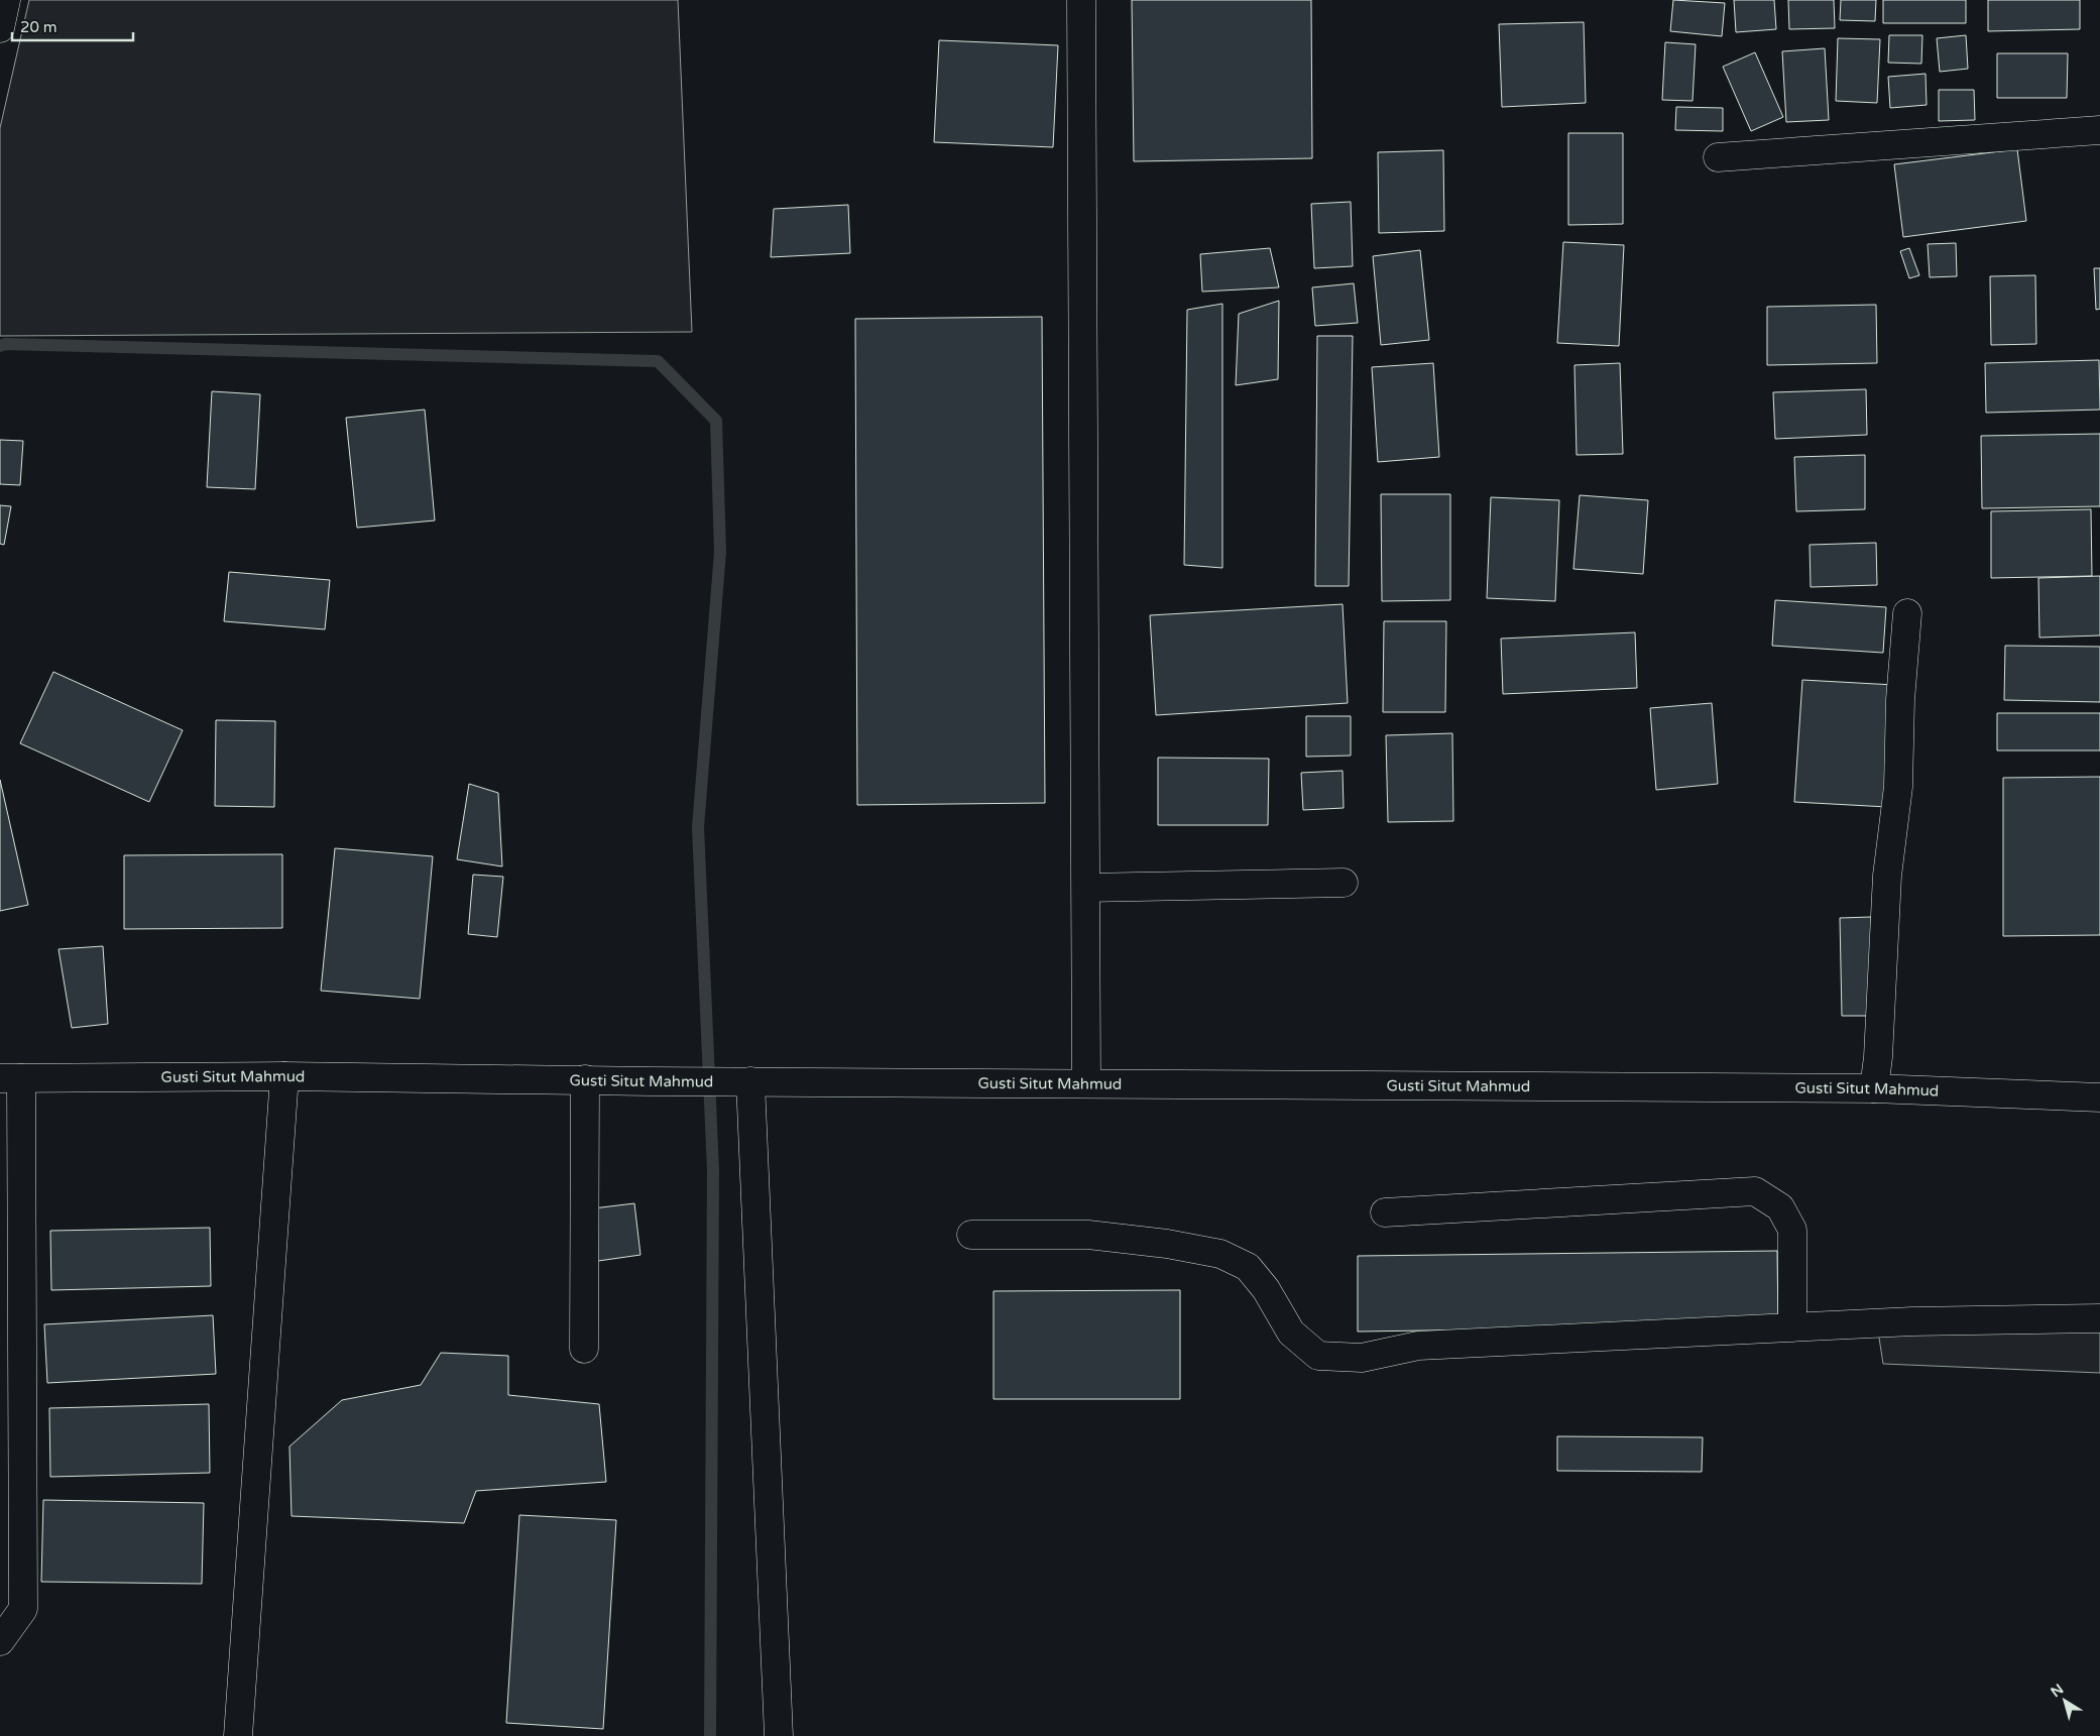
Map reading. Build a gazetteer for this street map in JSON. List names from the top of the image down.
{
  "streets": {
    "main road": ["Gusti Situt Mahmud"]
  },
  "scale_bar": "20 m",
  "north": "top left"
}
